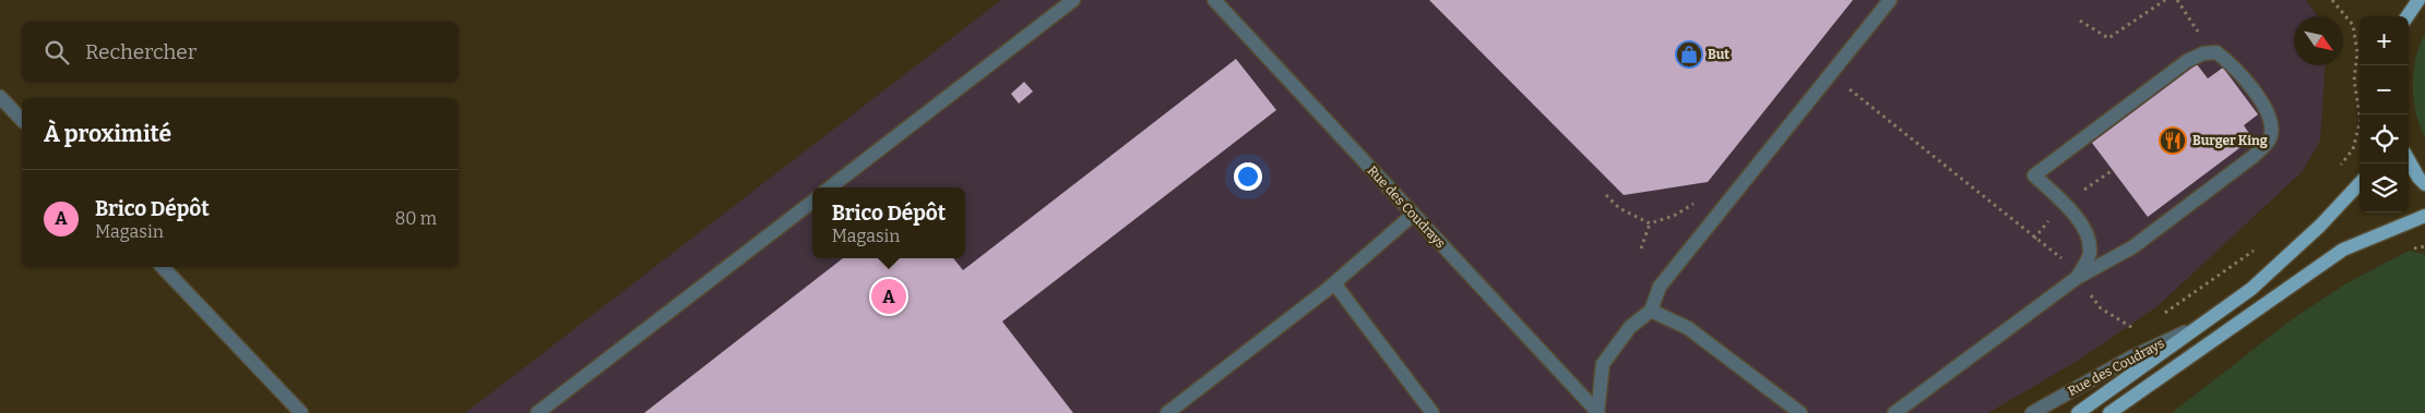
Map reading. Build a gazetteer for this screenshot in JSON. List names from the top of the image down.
{
  "streets": {
    "street": ["Rue des Coudrays"]
  },
  "places": {
    "shop": ["But"],
    "restaurant": ["Burger King"]
  },
  "north": "bottom right",
  "page": {
    "map_buttons": ["+", "−"],
    "search": "Rechercher",
    "heading": "À proximité",
    "list": [
      {
        "mark": "A",
        "name": "Brico Dépôt",
        "note": "Magasin",
        "value": "80 m"
      }
    ],
    "popup": ["Brico Dépôt", "Magasin"],
    "pins": "A"
  }
}
